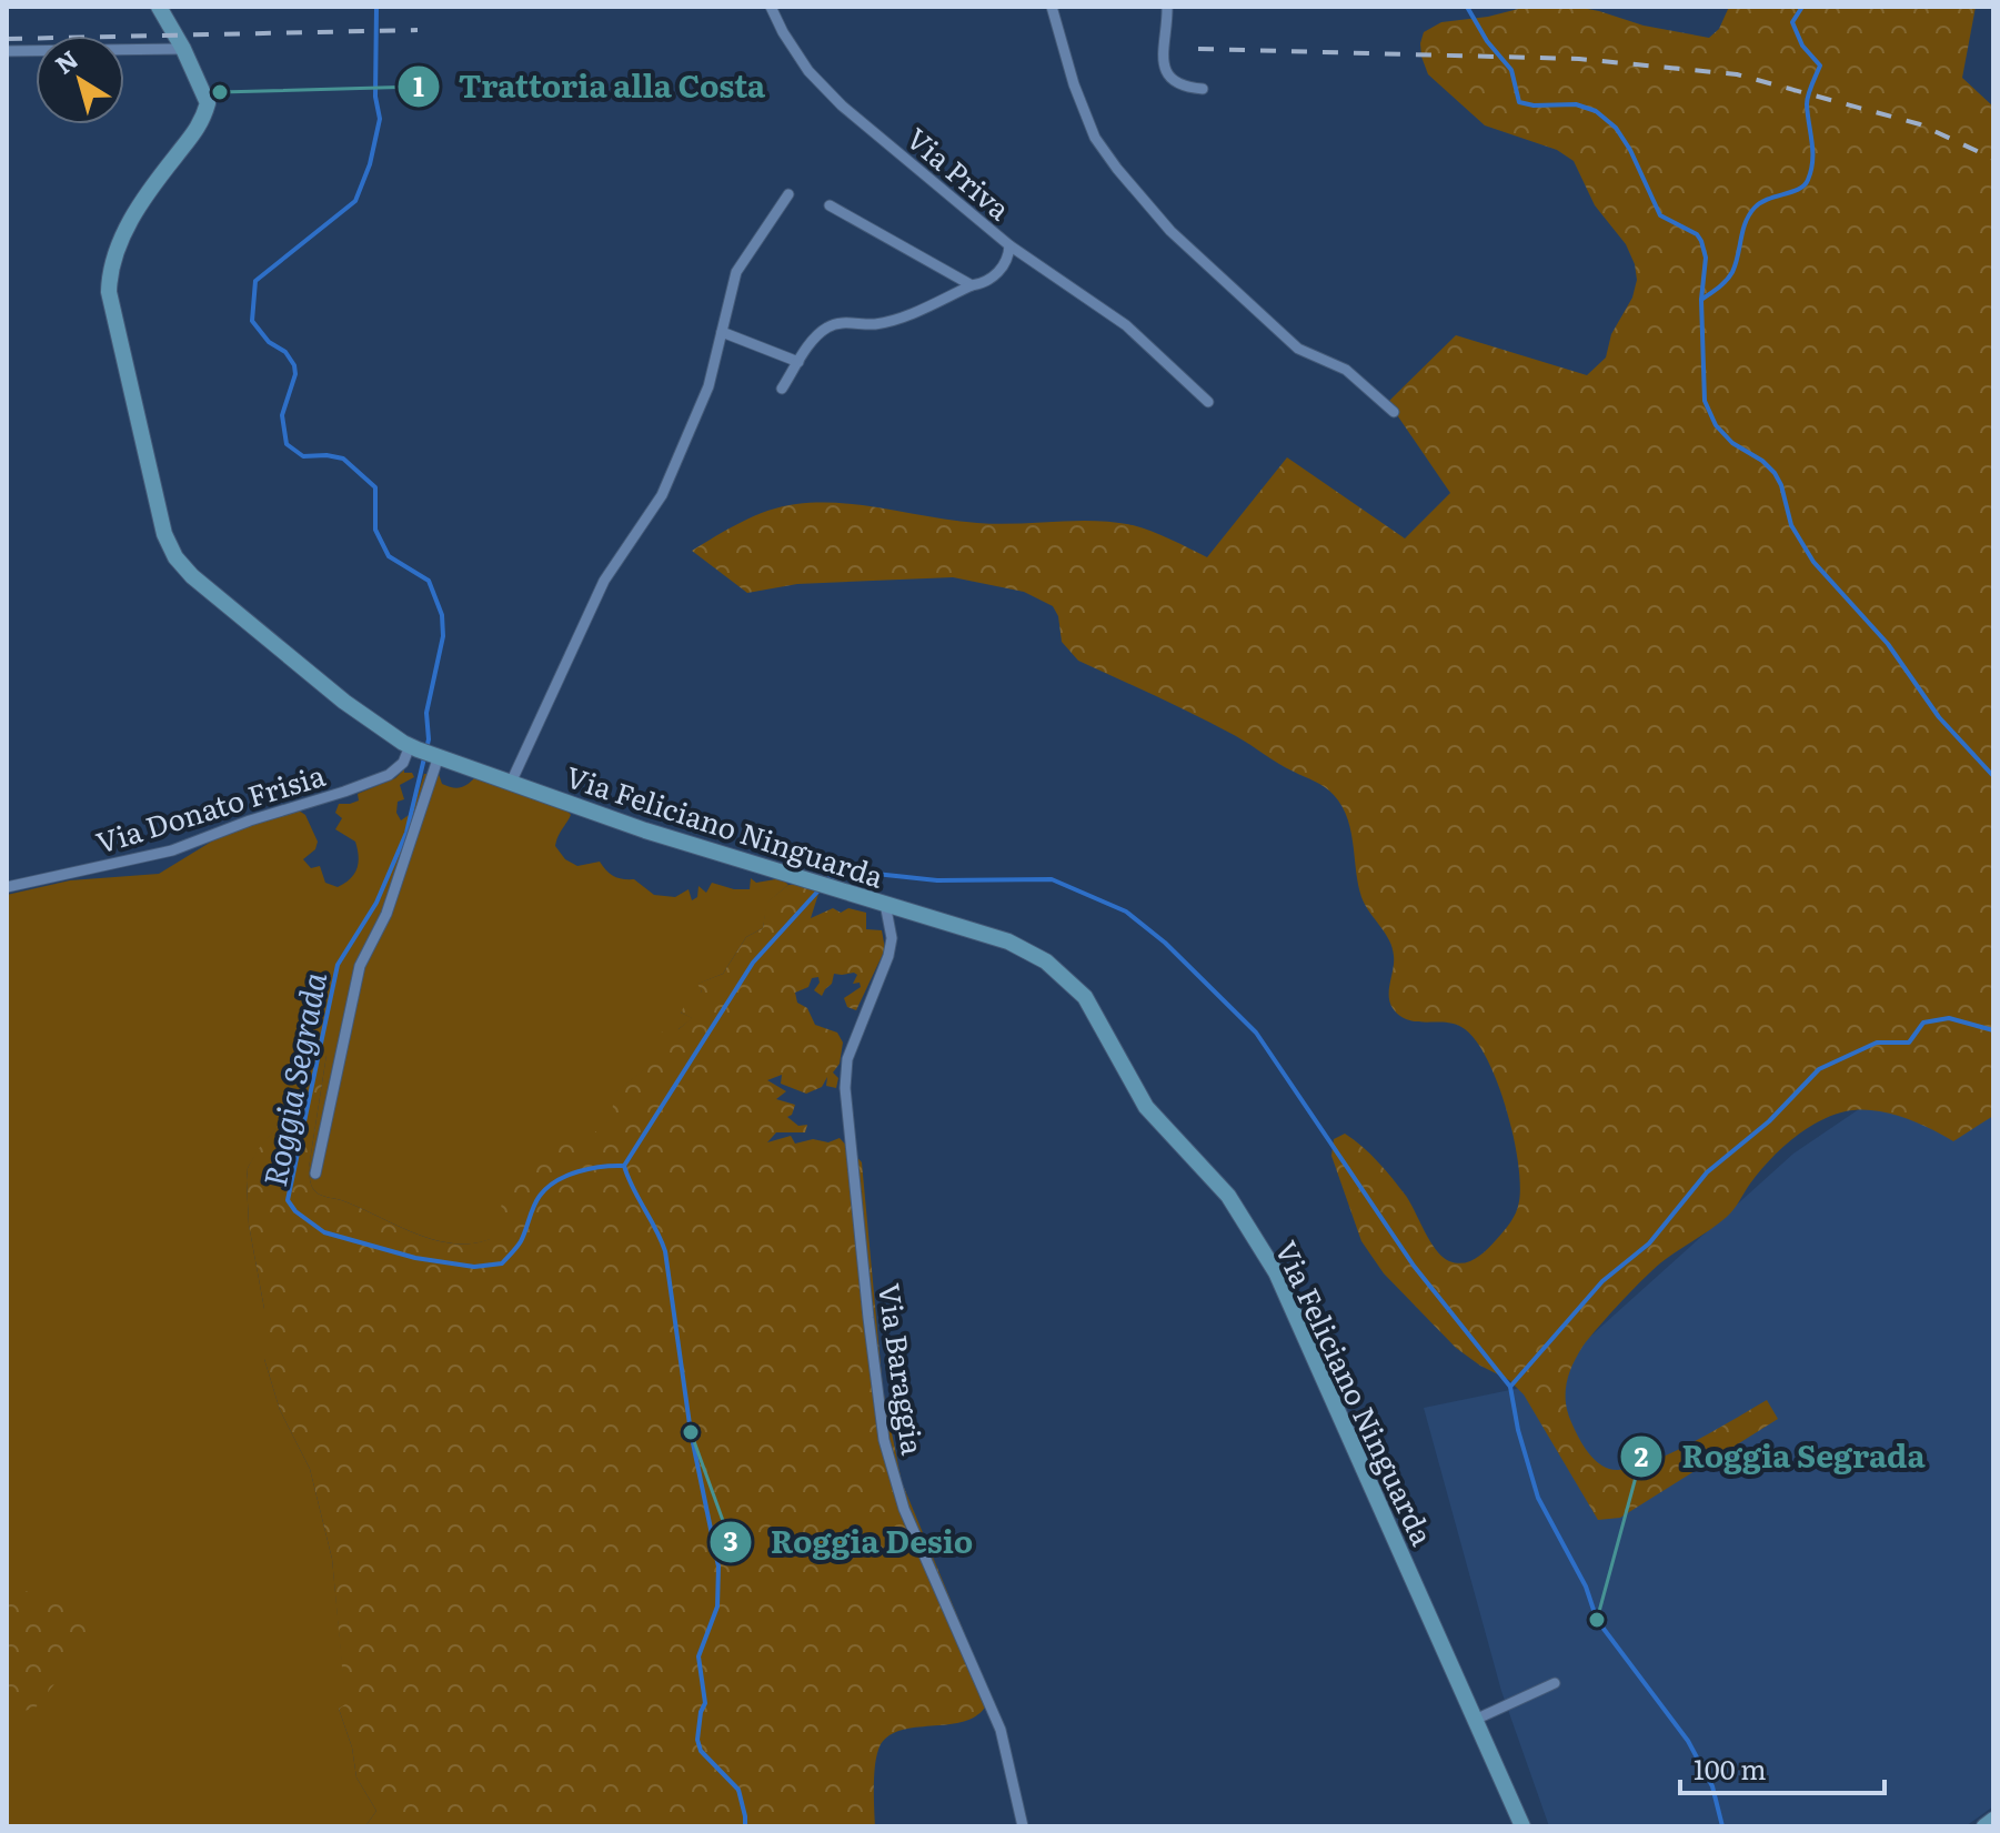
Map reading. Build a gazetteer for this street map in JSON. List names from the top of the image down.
{
  "streets": {
    "street": [
      "Via Priva",
      "Via Donato Frisia",
      "Via Feliciano Ninguarda",
      "Via Baraggia"
    ]
  },
  "crossings": [
    ["Via Donato Frisia", "Via Feliciano Ninguarda"],
    ["Via Feliciano Ninguarda", "Via Baraggia"]
  ],
  "water": ["Roggia Segrada"],
  "places": ["Trattoria alla Costa", "Roggia Desio", "Roggia Segrada"],
  "scale_bar": "100 m",
  "north": "top left"
}
